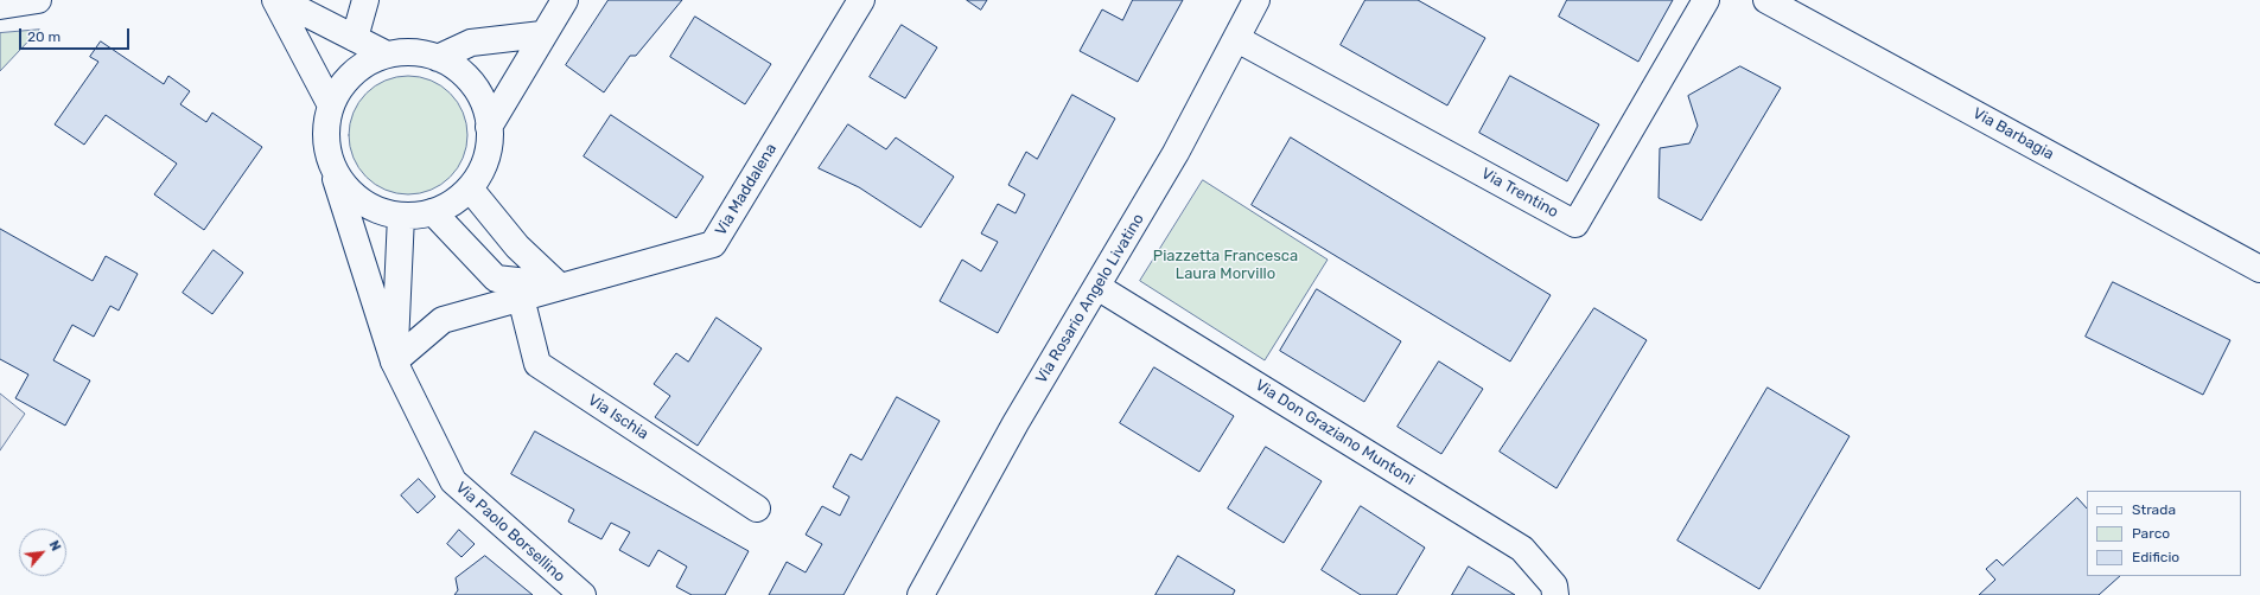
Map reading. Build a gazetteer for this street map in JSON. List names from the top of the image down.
{
  "streets": {
    "street": [
      "Via Barbagia",
      "Via Maddalena",
      "Via Trentino",
      "Via Rosario Angelo Livatino",
      "Via Ischia",
      "Via Don Graziano Muntoni",
      "Via Paolo Borsellino"
    ]
  },
  "crossings": [
    ["Via Maddalena", "Via Ischia"],
    ["Via Maddalena", "Via Paolo Borsellino"],
    ["Via Trentino", "Via Rosario Angelo Livatino"],
    ["Via Rosario Angelo Livatino", "Via Don Graziano Muntoni"]
  ],
  "parks": ["Piazzetta Francesca Laura Morvillo"],
  "legend": ["Strada", "Parco", "Edificio"],
  "scale_bar": "20 m",
  "north": "top right"
}
